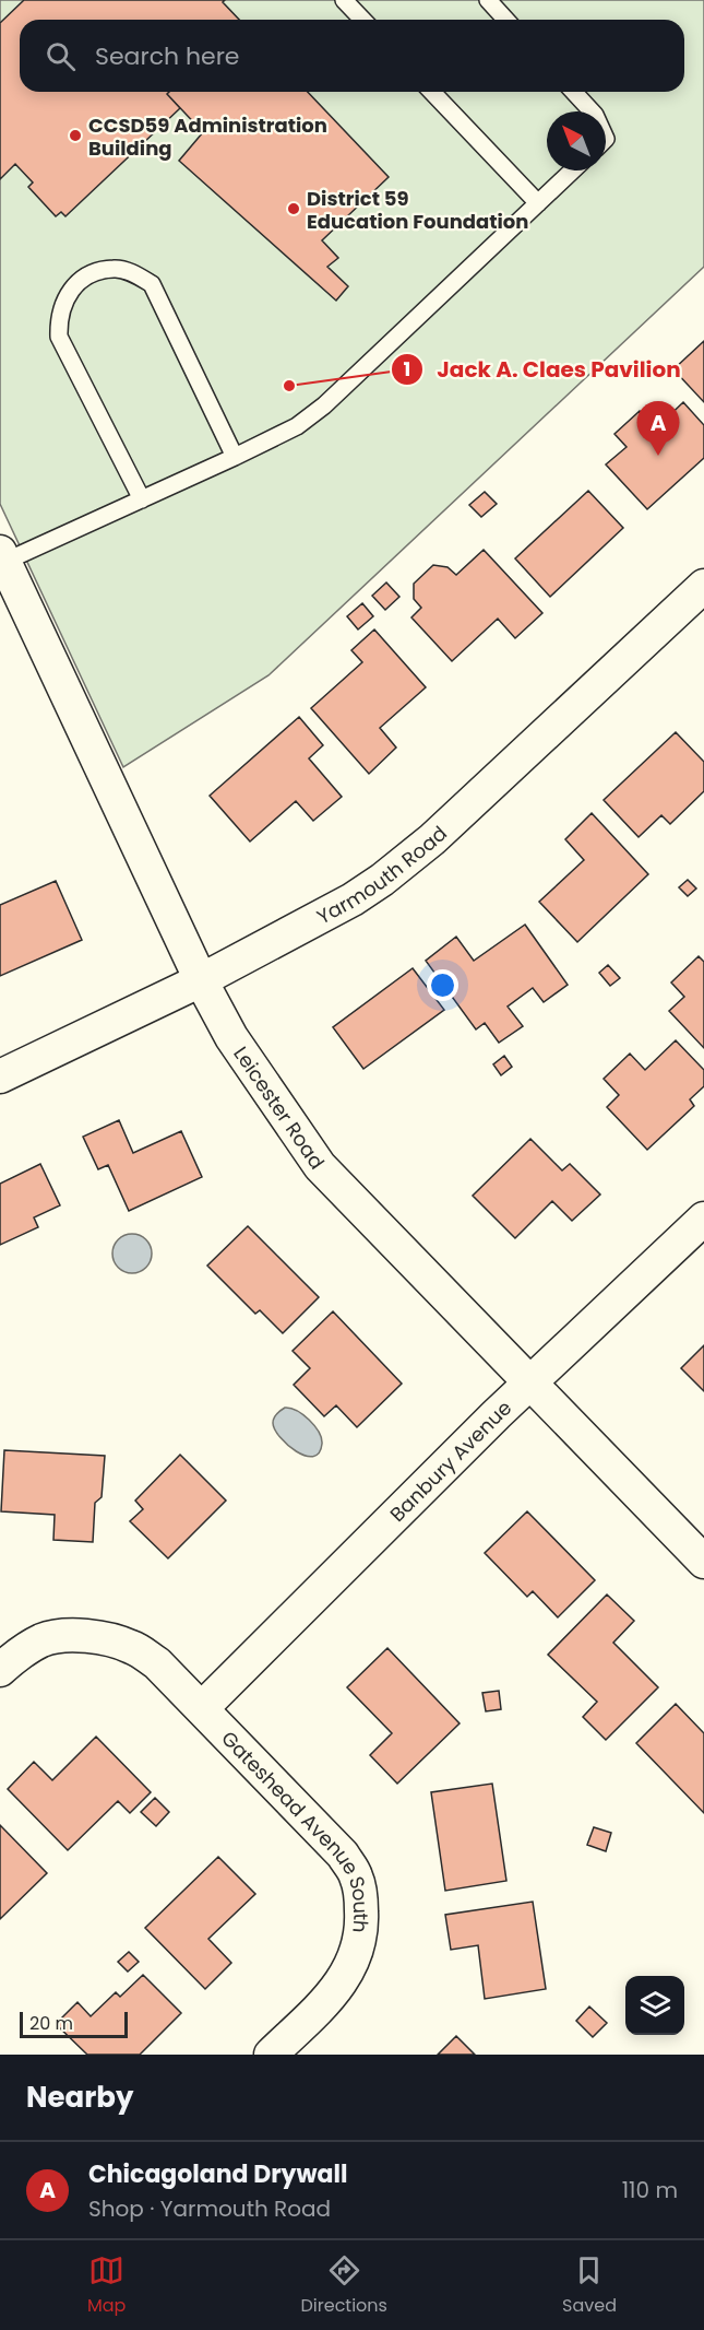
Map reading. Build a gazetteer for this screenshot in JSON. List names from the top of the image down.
{
  "streets": {
    "street": [
      "Yarmouth Road",
      "Leicester Road",
      "Banbury Avenue",
      "Gateshead Avenue South"
    ]
  },
  "crossings": [
    ["Yarmouth Road", "Leicester Road"],
    ["Leicester Road", "Banbury Avenue"],
    ["Banbury Avenue", "Gateshead Avenue South"]
  ],
  "places": ["CCSD59 Administration Building", "District 59 Education Foundation", "Jack A. Claes Pavilion"],
  "scale_bar": "20 m",
  "north": "top left",
  "page": {
    "search": "Search here",
    "pins": "A",
    "scale": "20 m",
    "heading": "Nearby",
    "list": [
      {
        "mark": "A",
        "name": "Chicagoland Drywall",
        "note": "Shop · Yarmouth Road",
        "value": "110 m"
      }
    ],
    "nav": ["Map", "Directions", "Saved"]
  }
}
